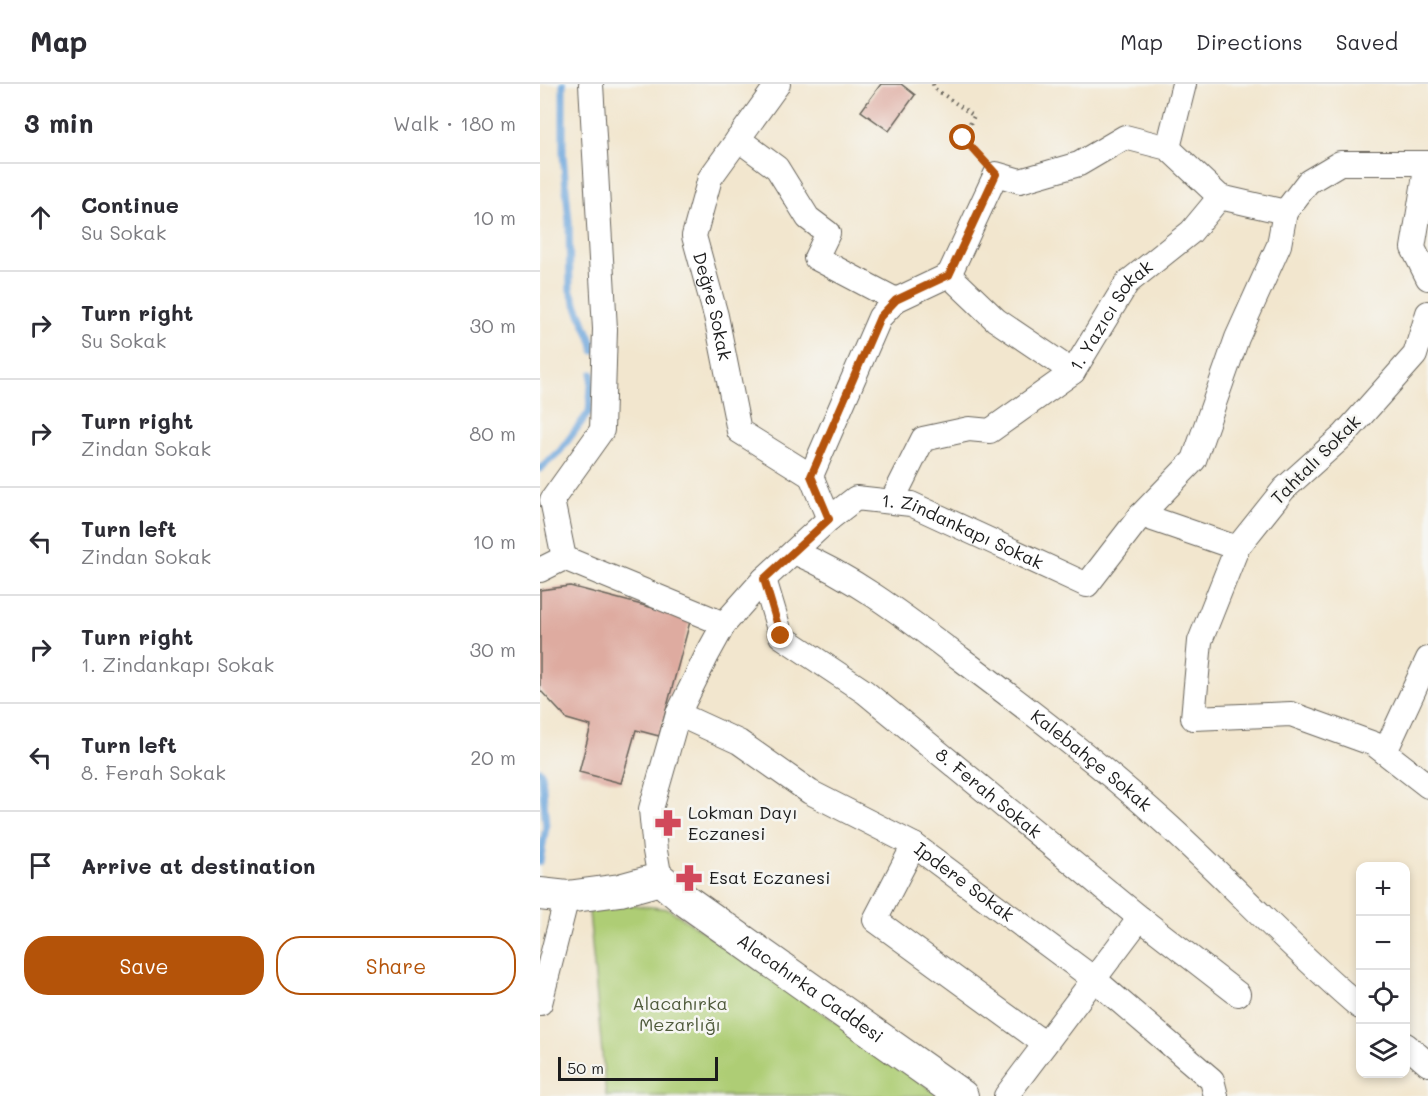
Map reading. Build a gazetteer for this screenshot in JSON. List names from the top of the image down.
{
  "streets": {
    "main road": ["Alacahırka Caddesi"],
    "street": [
      "Değre Sokak",
      "1. Yazıcı Sokak",
      "Tahtalı Sokak",
      "1. Zindankapı Sokak",
      "Kalebahçe Sokak",
      "8. Ferah Sokak",
      "Ipdere Sokak"
    ]
  },
  "crossings": [
    ["1. Yazıcı Sokak", "1. Zindankapı Sokak"],
    ["1. Zindankapı Sokak", "Kalebahçe Sokak"],
    ["1. Zindankapı Sokak", "8. Ferah Sokak"],
    ["1. Zindankapı Sokak", "Ipdere Sokak"],
    ["1. Zindankapı Sokak", "Alacahırka Caddesi"]
  ],
  "parks": ["Alacahırka Mezarlığı"],
  "places": {
    "pharmacy": ["Lokman Dayı Eczanesi", "Esat Eczanesi"]
  },
  "scale_bar": "50 m",
  "page": {
    "header": "Map",
    "nav": ["Map", "Directions", "Saved"],
    "heading": ["3 min", "Walk · 180 m"],
    "list": [
      ["Continue", "Su Sokak", "10 m"],
      ["Turn right", "Su Sokak", "30 m"],
      ["Turn right", "Zindan Sokak", "80 m"],
      ["Turn left", "Zindan Sokak", "10 m"],
      ["Turn right", "1. Zindankapı Sokak", "30 m"],
      ["Turn left", "8. Ferah Sokak", "20 m"],
      "Arrive at destination"
    ],
    "map_buttons": ["+", "−"],
    "buttons": ["Save", "Share"],
    "scale": "50 m"
  }
}
